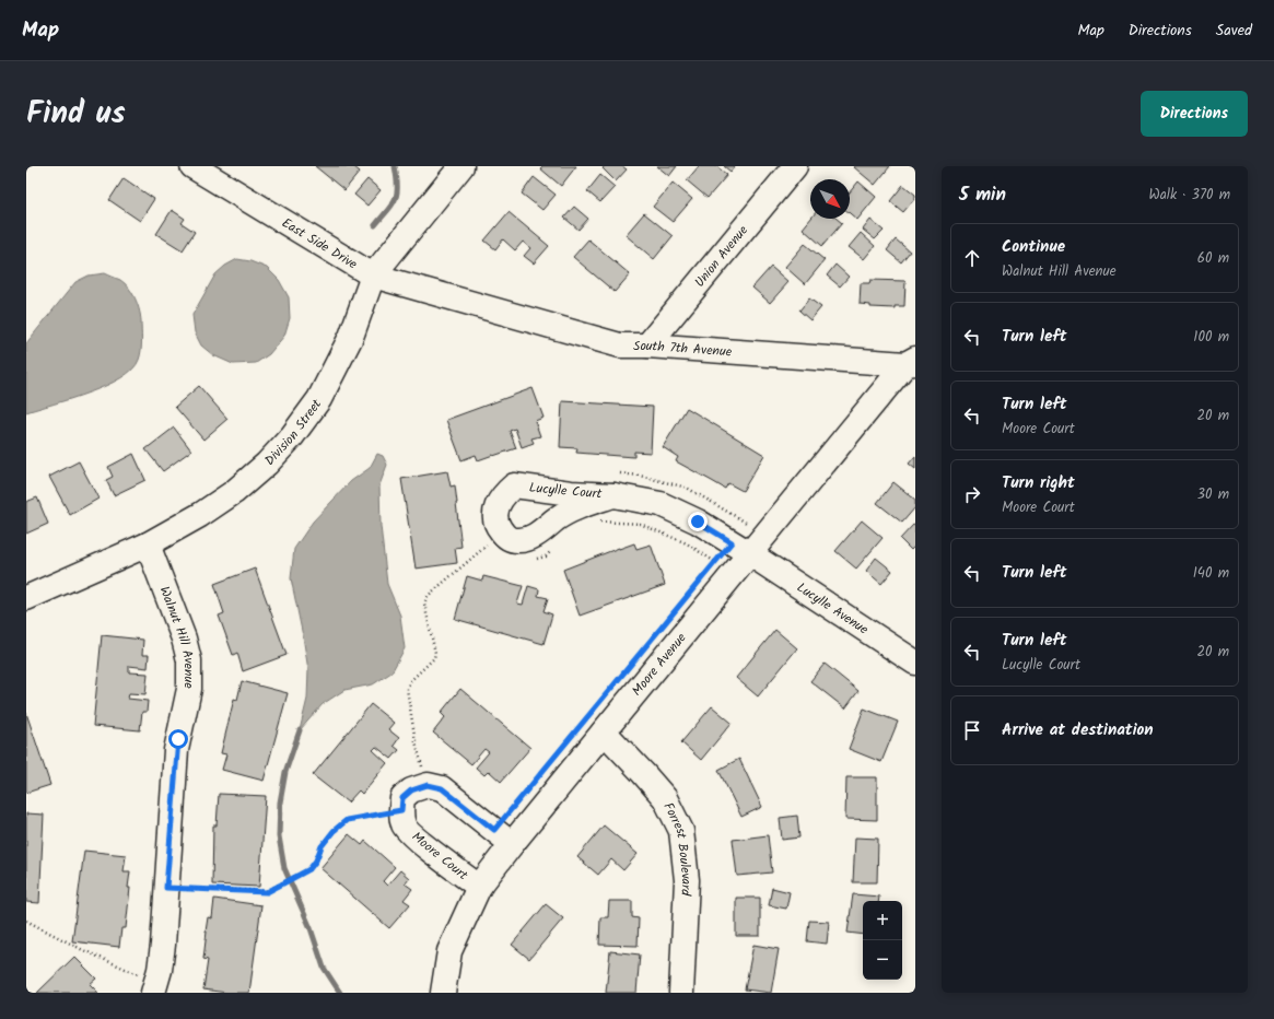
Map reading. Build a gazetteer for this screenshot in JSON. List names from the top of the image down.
{
  "streets": {
    "street": [
      "East Side Drive",
      "Union Avenue",
      "South 7th Avenue",
      "Division Street",
      "Lucylle Court",
      "Lucylle Avenue",
      "Walnut Hill Avenue",
      "Moore Avenue",
      "Forrest Boulevard",
      "Moore Court"
    ]
  },
  "crossings": [
    ["East Side Drive", "South 7th Avenue"],
    ["East Side Drive", "Division Street"],
    ["Union Avenue", "South 7th Avenue"],
    ["South 7th Avenue", "Moore Avenue"],
    ["Division Street", "Walnut Hill Avenue"],
    ["Lucylle Court", "Lucylle Avenue"],
    ["Lucylle Court", "Moore Avenue"],
    ["Lucylle Avenue", "Moore Avenue"],
    ["Moore Avenue", "Forrest Boulevard"],
    ["Moore Avenue", "Moore Court"]
  ],
  "north": "bottom right",
  "page": {
    "header": "Map",
    "nav": ["Map", "Directions", "Saved"],
    "title": "Find us",
    "buttons": "Directions",
    "heading": ["5 min", "Walk · 370 m"],
    "list": [
      ["Continue", "Walnut Hill Avenue", "60 m"],
      ["Turn left", "100 m"],
      ["Turn left", "Moore Court", "20 m"],
      ["Turn right", "Moore Court", "30 m"],
      ["Turn left", "140 m"],
      ["Turn left", "Lucylle Court", "20 m"],
      "Arrive at destination"
    ],
    "map_buttons": ["+", "−"]
  }
}
